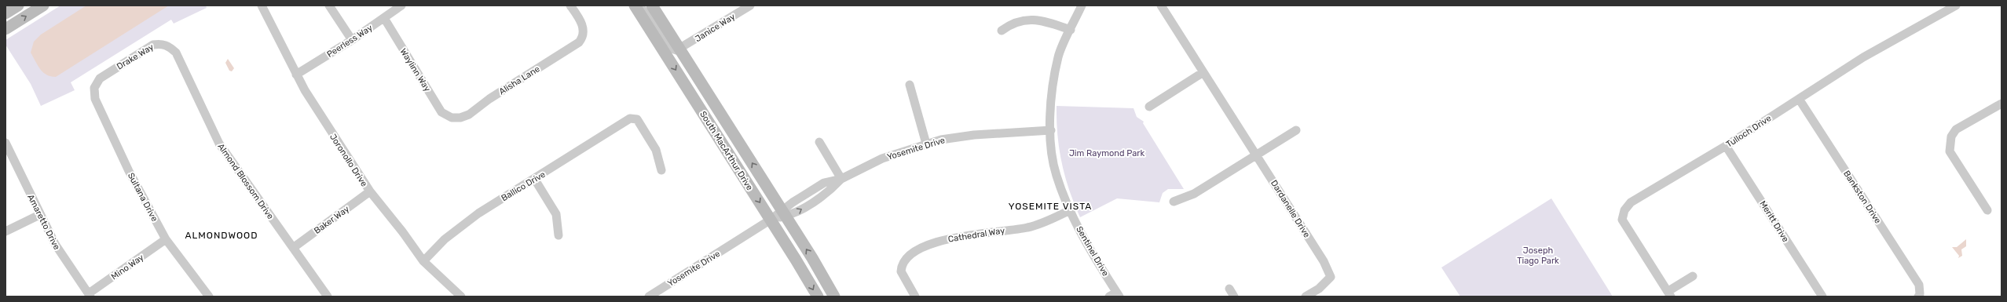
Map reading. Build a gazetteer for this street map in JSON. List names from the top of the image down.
{
  "streets": {
    "main road": ["South MacArthur Drive"],
    "street": [
      "Janice Way",
      "Peerless Way",
      "Drake Way",
      "Waylinn Way",
      "Alisha Lane",
      "Tulloch Drive",
      "Yosemite Drive",
      "Joronollo Drive",
      "Almond Blossom Drive",
      "Ballico Drive",
      "Sultana Drive",
      "Bankston Drive",
      "Dardanelle Drive",
      "Baker Way",
      "Meritt Drive",
      "Amaretto Drive",
      "Cathedral Way",
      "Sentinel Drive",
      "Mino Way"
    ]
  },
  "crossings": [
    ["Janice Way", "South MacArthur Drive"],
    ["Peerless Way", "Waylinn Way"],
    ["Peerless Way", "Joronollo Drive"],
    ["Drake Way", "Almond Blossom Drive"],
    ["Drake Way", "Sultana Drive"],
    ["Waylinn Way", "Alisha Lane"],
    ["Tulloch Drive", "Bankston Drive"],
    ["Tulloch Drive", "Meritt Drive"],
    ["Yosemite Drive", "South MacArthur Drive"],
    ["Yosemite Drive", "Sentinel Drive"],
    ["Joronollo Drive", "Ballico Drive"],
    ["Joronollo Drive", "Baker Way"],
    ["Almond Blossom Drive", "Baker Way"],
    ["Sultana Drive", "Mino Way"],
    ["Amaretto Drive", "Mino Way"],
    ["Cathedral Way", "Sentinel Drive"]
  ],
  "districts": ["YOSEMITE VISTA", "ALMONDWOOD"],
  "parks": ["Jim Raymond Park", "Joseph Tiago Park"]
}
